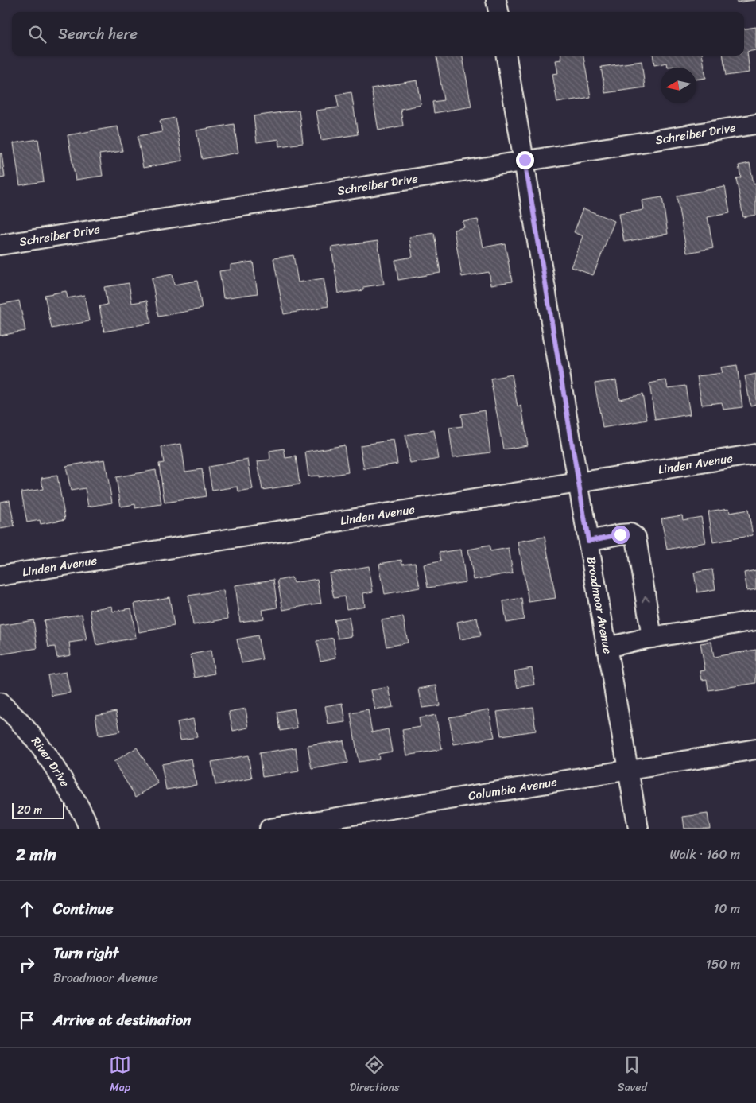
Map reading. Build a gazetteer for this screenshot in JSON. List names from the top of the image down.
{
  "streets": {
    "street": [
      "Schreiber Drive",
      "Linden Avenue",
      "Broadmoor Avenue",
      "River Drive",
      "Columbia Avenue"
    ]
  },
  "crossings": [
    ["Schreiber Drive", "Broadmoor Avenue"],
    ["Linden Avenue", "Broadmoor Avenue"],
    ["Broadmoor Avenue", "Columbia Avenue"]
  ],
  "scale_bar": "20 m",
  "north": "left",
  "page": {
    "search": "Search here",
    "scale": "20 m",
    "heading": ["2 min", "Walk · 160 m"],
    "list": [
      ["Continue", "10 m"],
      ["Turn right", "Broadmoor Avenue", "150 m"],
      "Arrive at destination"
    ],
    "nav": ["Map", "Directions", "Saved"]
  }
}
